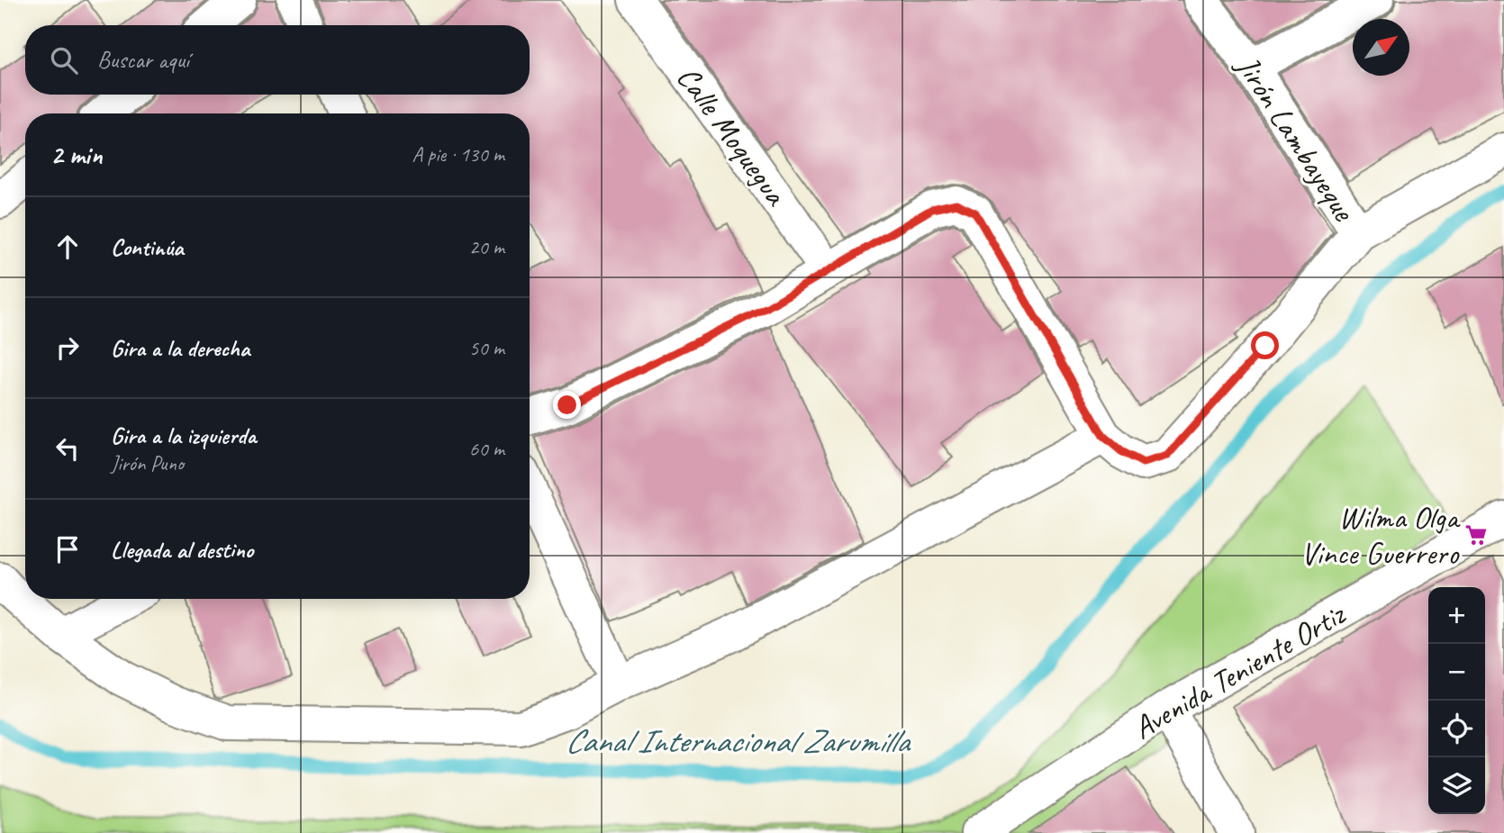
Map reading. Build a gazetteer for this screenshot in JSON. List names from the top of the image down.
{
  "streets": {
    "street": ["Calle Moquegua", "Jirón Lambayeque", "Avenida Teniente Ortiz"]
  },
  "water": ["Canal Internacional Zarumilla"],
  "places": {
    "supermarket": ["Wilma Olga Vince Guerrero"]
  },
  "north": "top right",
  "page": {
    "search": "Buscar aquí",
    "heading": ["2 min", "A pie · 130 m"],
    "list": [
      ["Continúa", "20 m"],
      ["Gira a la derecha", "50 m"],
      ["Gira a la izquierda", "Jirón Puno", "60 m"],
      "Llegada al destino"
    ],
    "map_buttons": ["+", "−"]
  }
}
